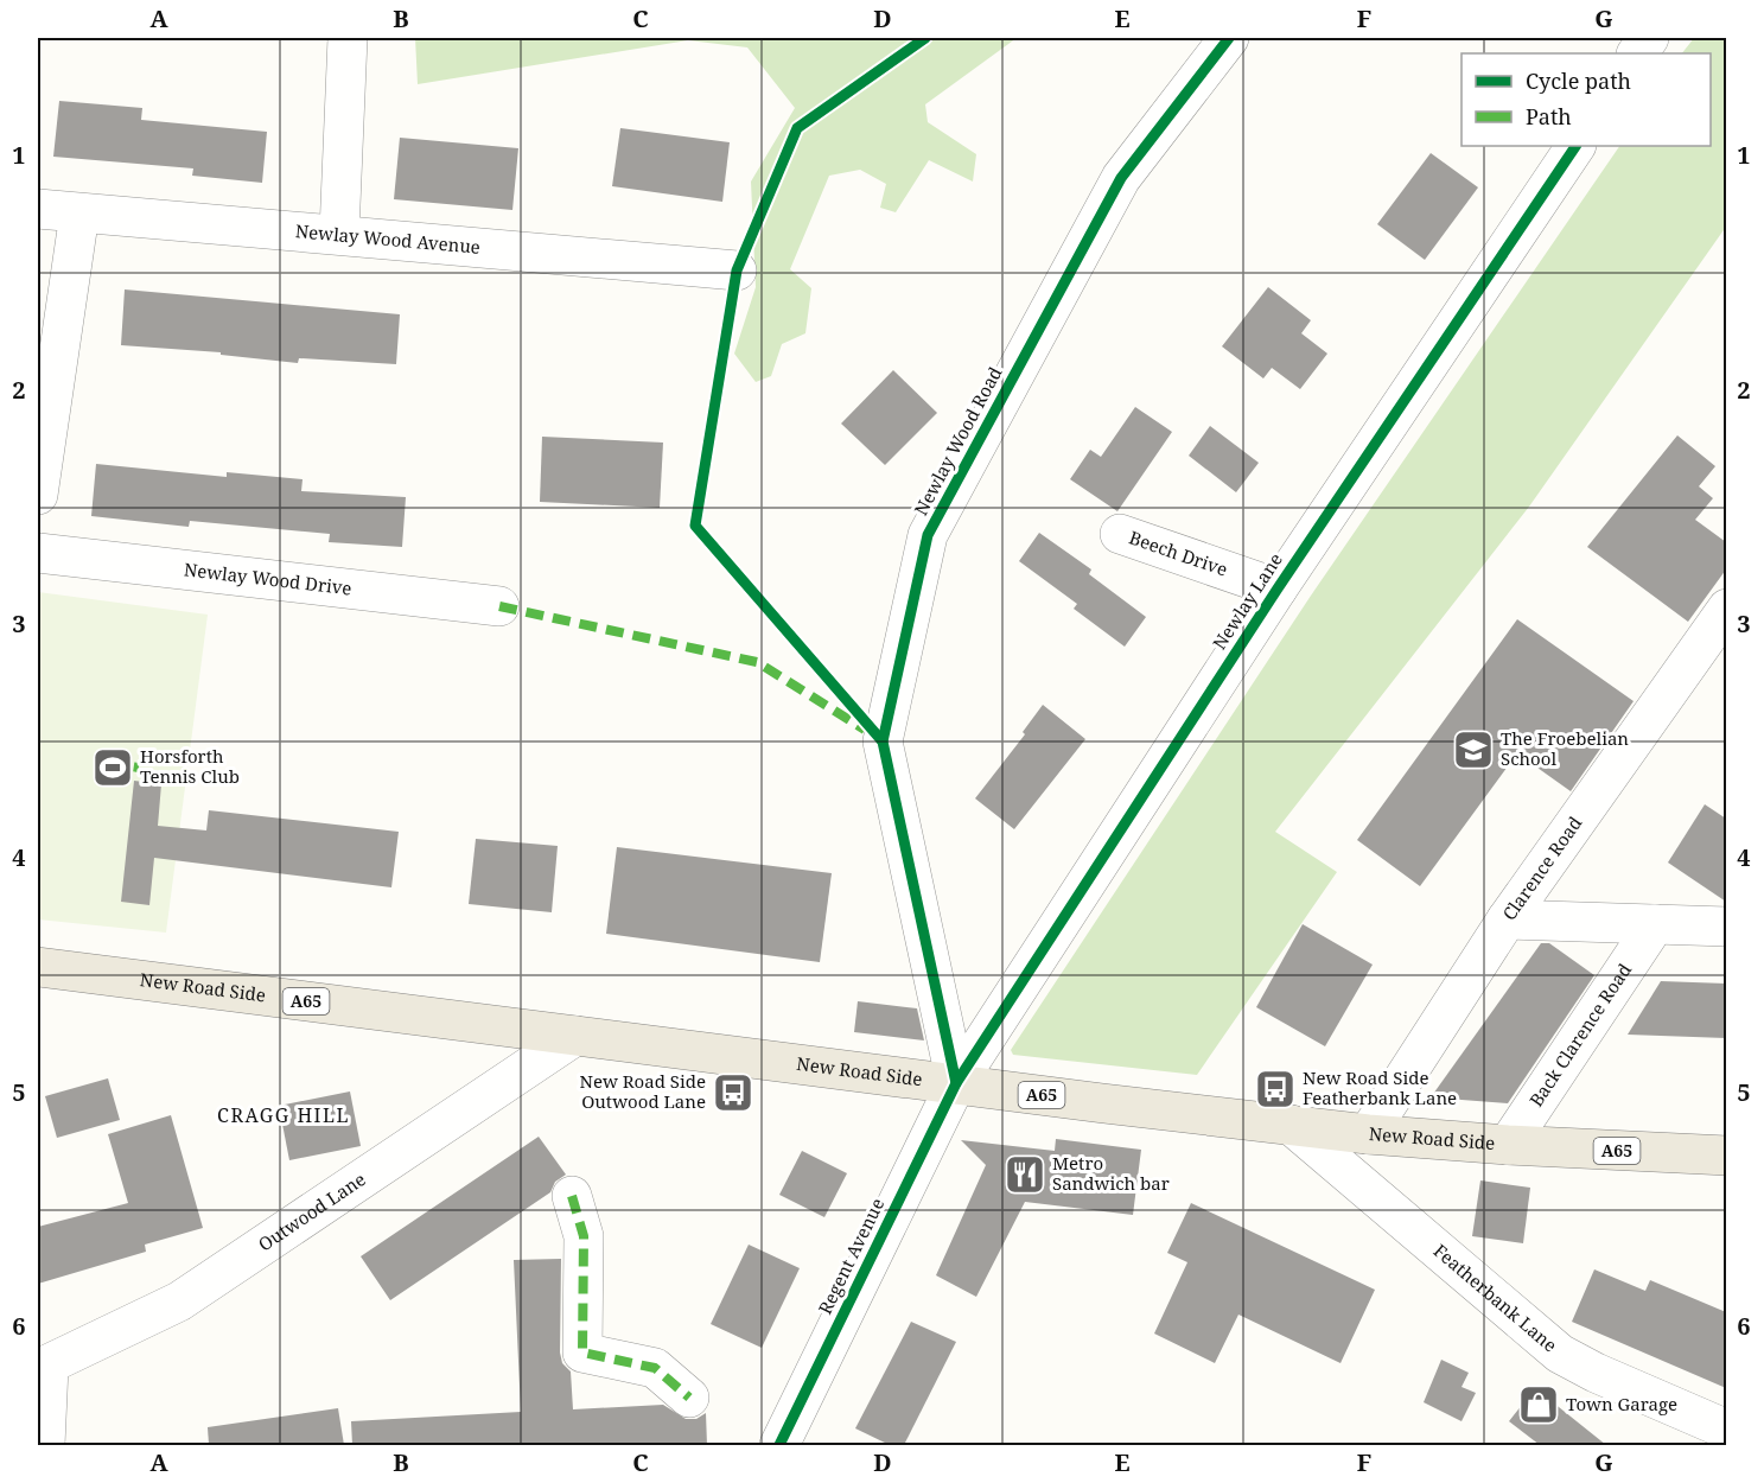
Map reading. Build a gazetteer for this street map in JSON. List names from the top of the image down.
{
  "streets": {
    "main road": ["New Road Side", "A65"],
    "street": [
      "Newlay Wood Avenue",
      "Newlay Wood Road",
      "Beech Drive",
      "Newlay Wood Drive",
      "Newlay Lane",
      "Clarence Road",
      "Back Clarence Road",
      "Outwood Lane",
      "Regent Avenue",
      "Featherbank Lane"
    ]
  },
  "crossings": [
    ["Newlay Wood Road", "Newlay Lane"],
    ["Newlay Wood Road", "New Road Side"],
    ["Newlay Wood Road", "Regent Avenue"],
    ["Beech Drive", "Newlay Lane"],
    ["Newlay Lane", "New Road Side"],
    ["Newlay Lane", "Regent Avenue"],
    ["Clarence Road", "New Road Side"],
    ["New Road Side", "Back Clarence Road"],
    ["New Road Side", "Outwood Lane"],
    ["New Road Side", "Regent Avenue"],
    ["New Road Side", "Featherbank Lane"]
  ],
  "districts": ["CRAGG HILL"],
  "places": {
    "school or university": ["The Froebelian School"],
    "sports": ["Horsforth Tennis Club"],
    "bus stop": ["New Road Side Featherbank Lane", "New Road Side Outwood Lane"],
    "restaurant": ["Metro Sandwich bar"],
    "shop": ["Town Garage"]
  },
  "legend": ["Cycle path", "Path"],
  "grid": {
    "columns": [
      "A",
      "B",
      "C",
      "D",
      "E",
      "F",
      "G"
    ],
    "rows": [
      "1",
      "2",
      "3",
      "4",
      "5",
      "6"
    ]
  }
}
